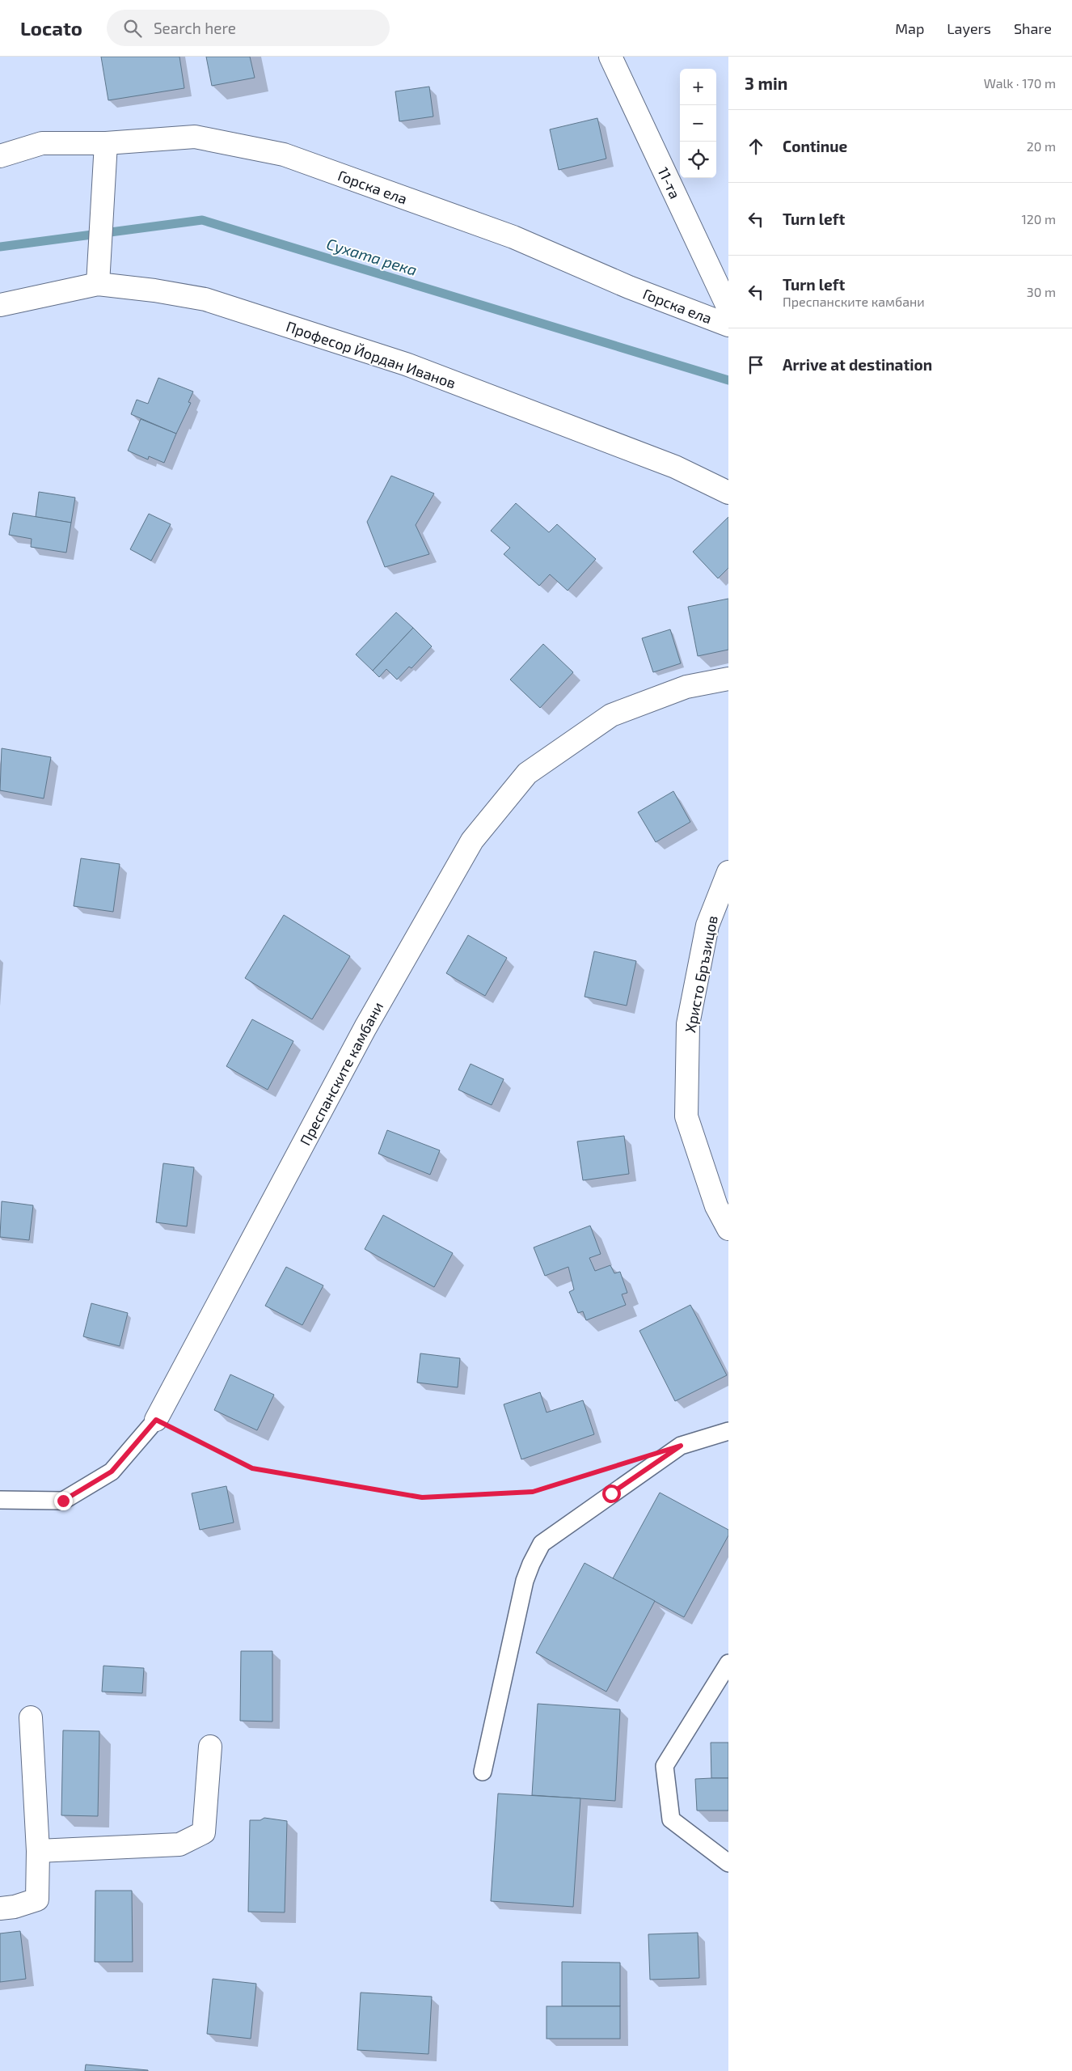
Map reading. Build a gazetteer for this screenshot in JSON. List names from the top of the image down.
{
  "streets": {
    "street": [
      "11-та",
      "Горска ела",
      "Професор Йордан Иванов",
      "Христо Бръзицов",
      "Преспанските камбани"
    ]
  },
  "water": ["Сухата река"],
  "page": {
    "header": "Locato",
    "search": "Search here",
    "nav": ["Map", "Layers", "Share"],
    "heading": ["3 min", "Walk · 170 m"],
    "map_buttons": ["+", "−"],
    "list": [
      ["Continue", "20 m"],
      ["Turn left", "120 m"],
      ["Turn left", "Преспанските камбани", "30 m"],
      "Arrive at destination"
    ]
  }
}
